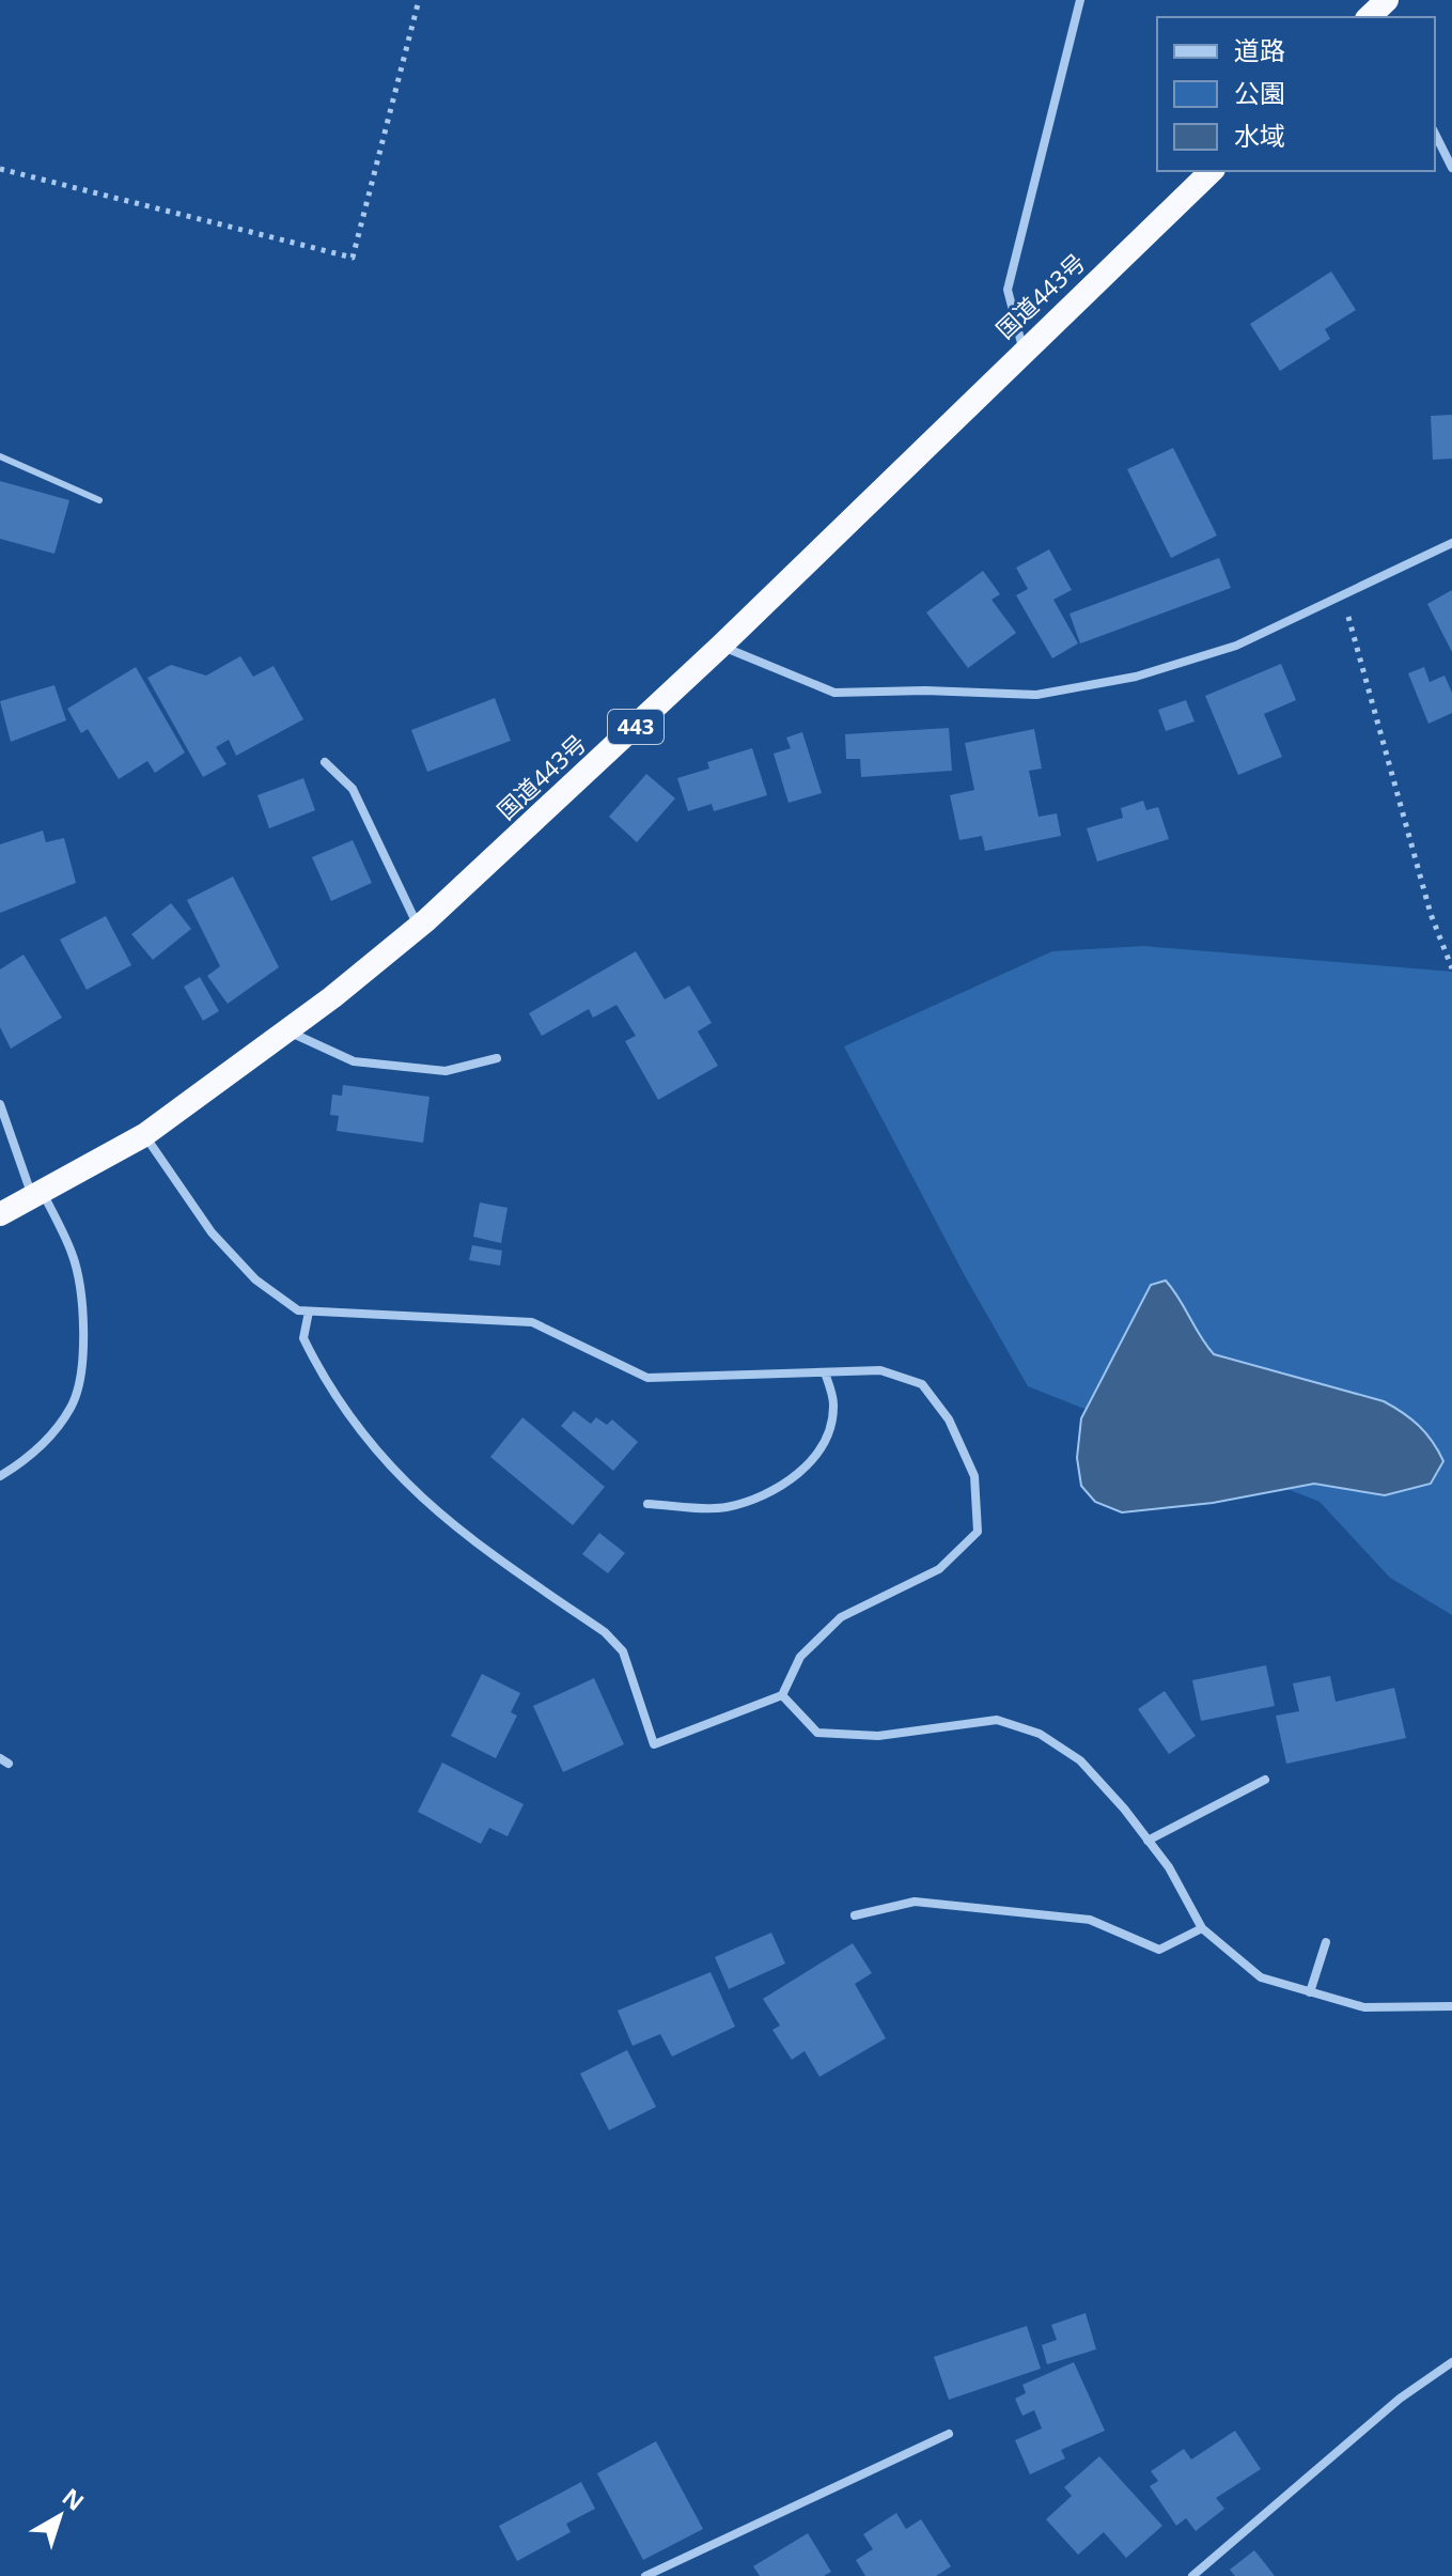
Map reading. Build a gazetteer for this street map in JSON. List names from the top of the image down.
{
  "streets": {
    "highway": ["国道443号", "443"]
  },
  "legend": ["道路", "公園", "水域"],
  "north": "top right"
}
